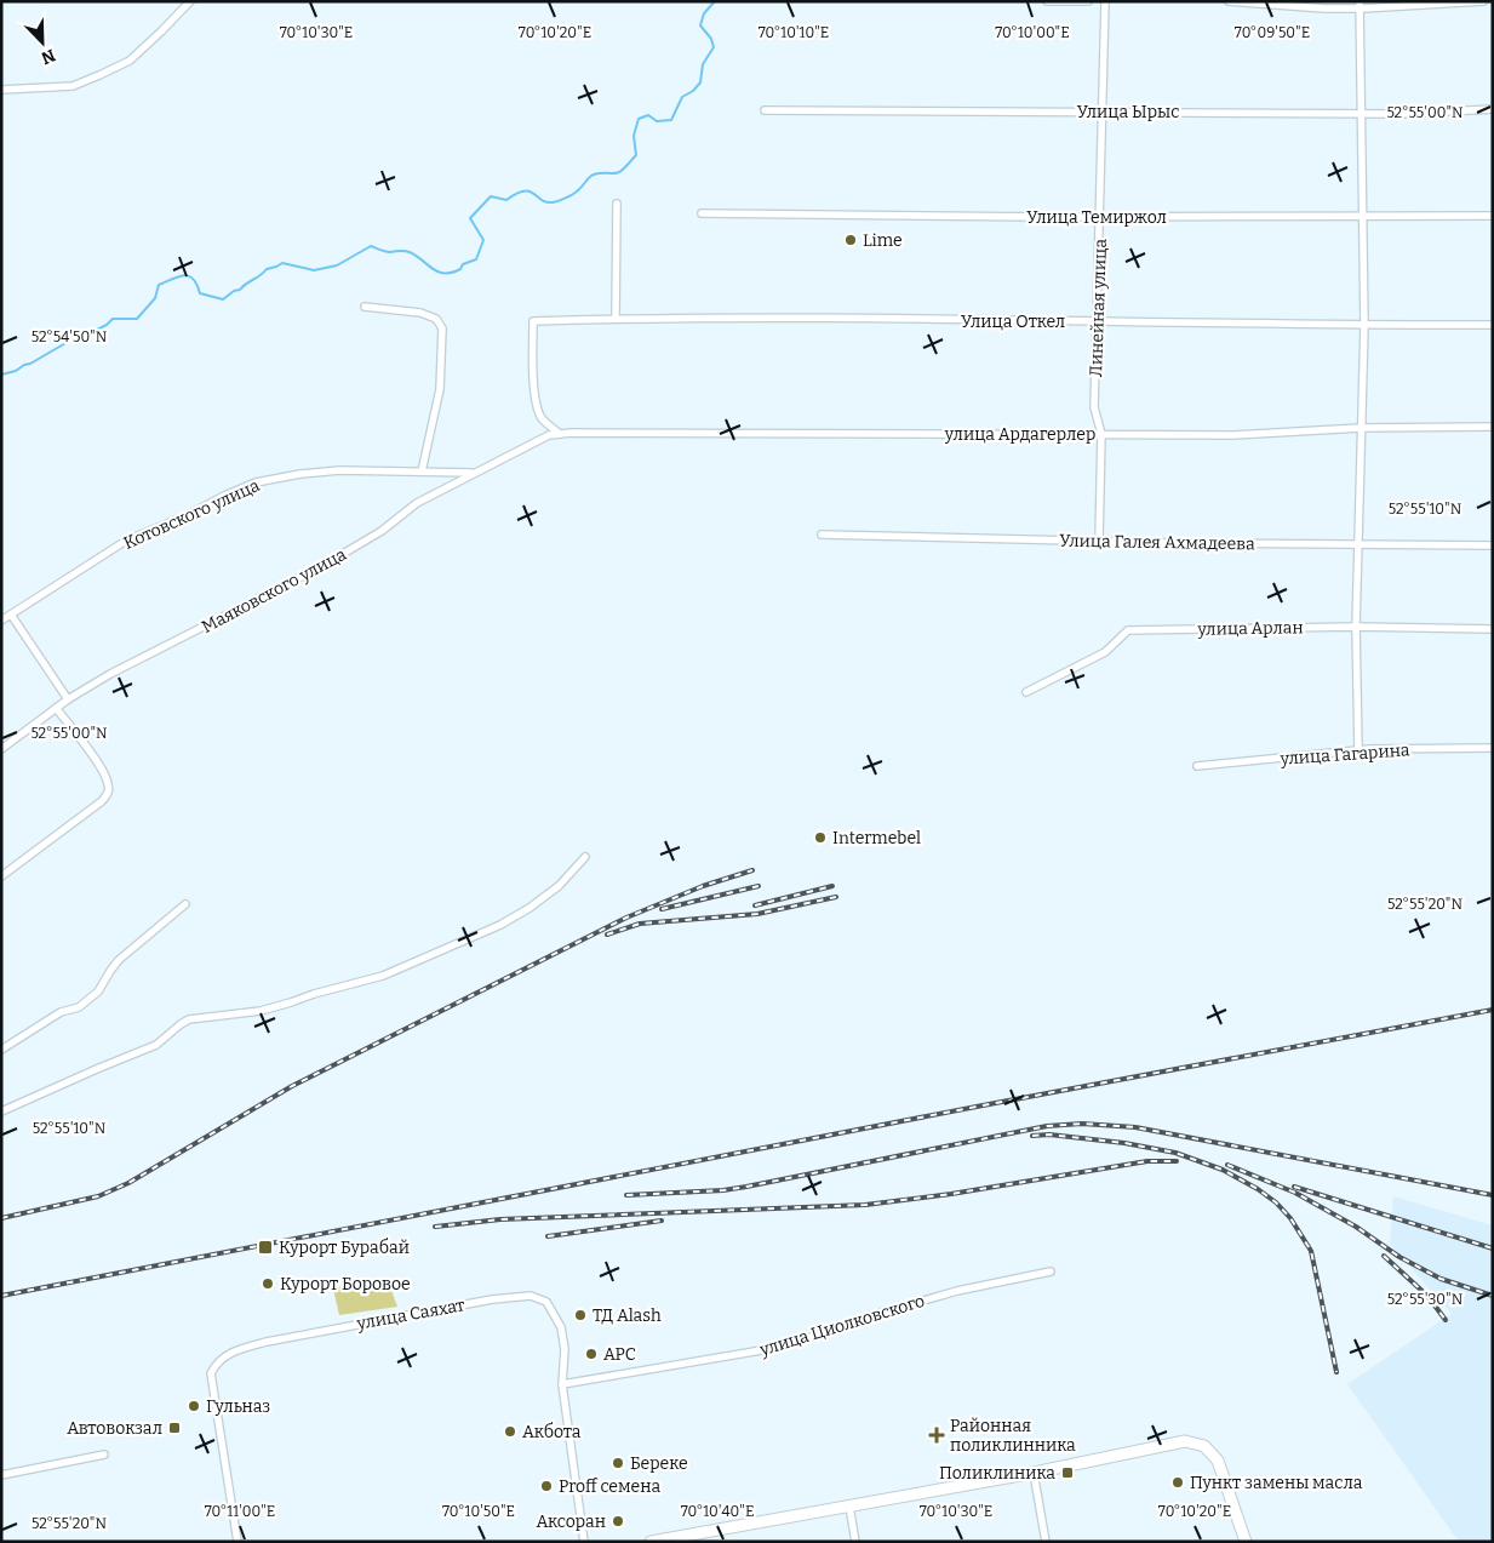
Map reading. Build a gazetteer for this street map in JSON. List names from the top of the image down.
{
  "streets": {
    "street": [
      "Улица Ырыс",
      "Улица Темиржол",
      "Линейная улица",
      "Улица Откел",
      "улица Ардагерлер",
      "Котовского улица",
      "Улица Галея Ахмадеева",
      "Маяковского улица",
      "улица Арлан",
      "улица Гагарина",
      "улица Саяхат",
      "улица Циолковского"
    ]
  },
  "crossings": [
    ["Улица Ырыс", "Линейная улица"],
    ["Улица Темиржол", "Линейная улица"],
    ["Линейная улица", "Улица Откел"],
    ["Линейная улица", "улица Ардагерлер"],
    ["Линейная улица", "Улица Галея Ахмадеева"],
    ["Улица Откел", "улица Ардагерлер"],
    ["улица Ардагерлер", "Маяковского улица"],
    ["Котовского улица", "Маяковского улица"],
    ["улица Саяхат", "улица Циолковского"]
  ],
  "places": {
    "other": [
      "Lime",
      "Intermebel",
      "Курорт Боровое",
      "ТД Alash",
      "АРС",
      "Гульназ",
      "Акбота",
      "Береке",
      "Пункт замены масла",
      "Proff семена",
      "Аксоран"
    ],
    "transit": ["Курорт Бурабай", "Автовокзал", "Поликлиника"],
    "health": ["Районная поликлинника"]
  },
  "north": "bottom right",
  "coordinates": [
    "70°10'30\"E",
    "70°10'20\"E",
    "70°10'10\"E",
    "70°10'00\"E",
    "70°09'50\"E",
    "52°55'00\"N",
    "52°54'50\"N",
    "52°55'10\"N",
    "52°55'20\"N",
    "52°55'30\"N",
    "70°11'00\"E",
    "70°10'50\"E",
    "70°10'40\"E"
  ]
}
